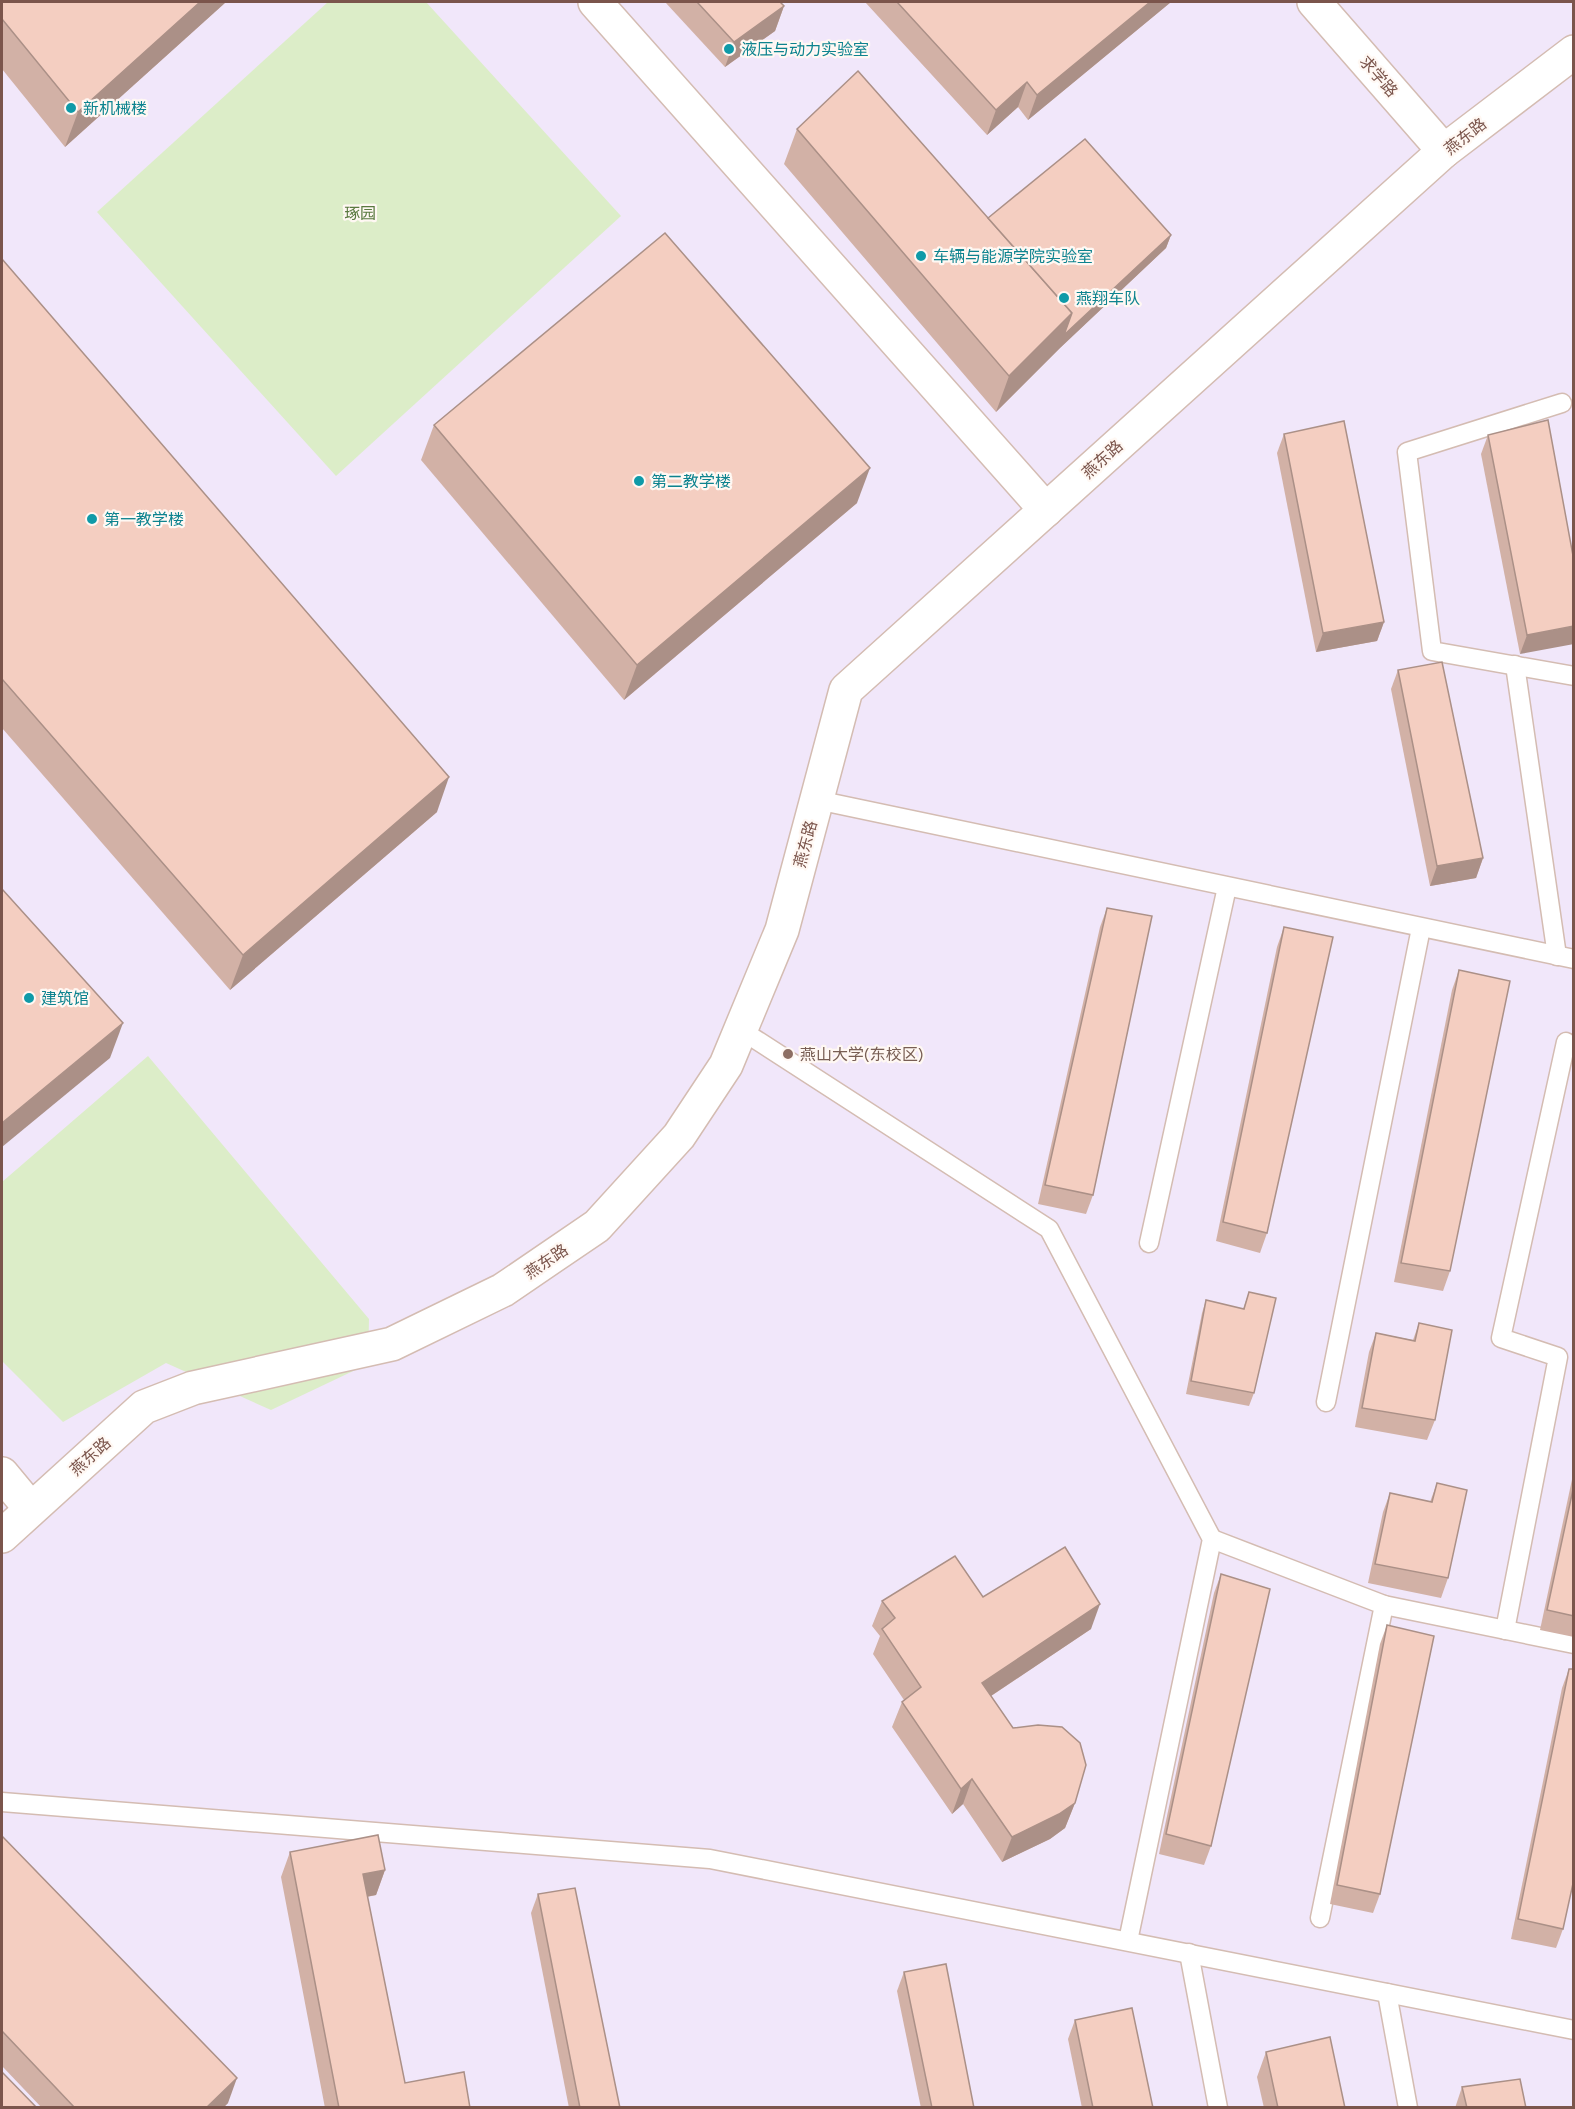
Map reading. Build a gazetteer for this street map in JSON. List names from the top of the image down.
{
  "streets": {
    "street": ["求学路", "燕东路"]
  },
  "crossings": [
    ["求学路", "燕东路"]
  ],
  "parks": ["琢园"],
  "places": [
    "液压与动力实验室",
    "新机械楼",
    "车辆与能源学院实验室",
    "燕翔车队",
    "第二教学楼",
    "第一教学楼",
    "建筑馆",
    "燕山大学(东校区)"
  ]
}
